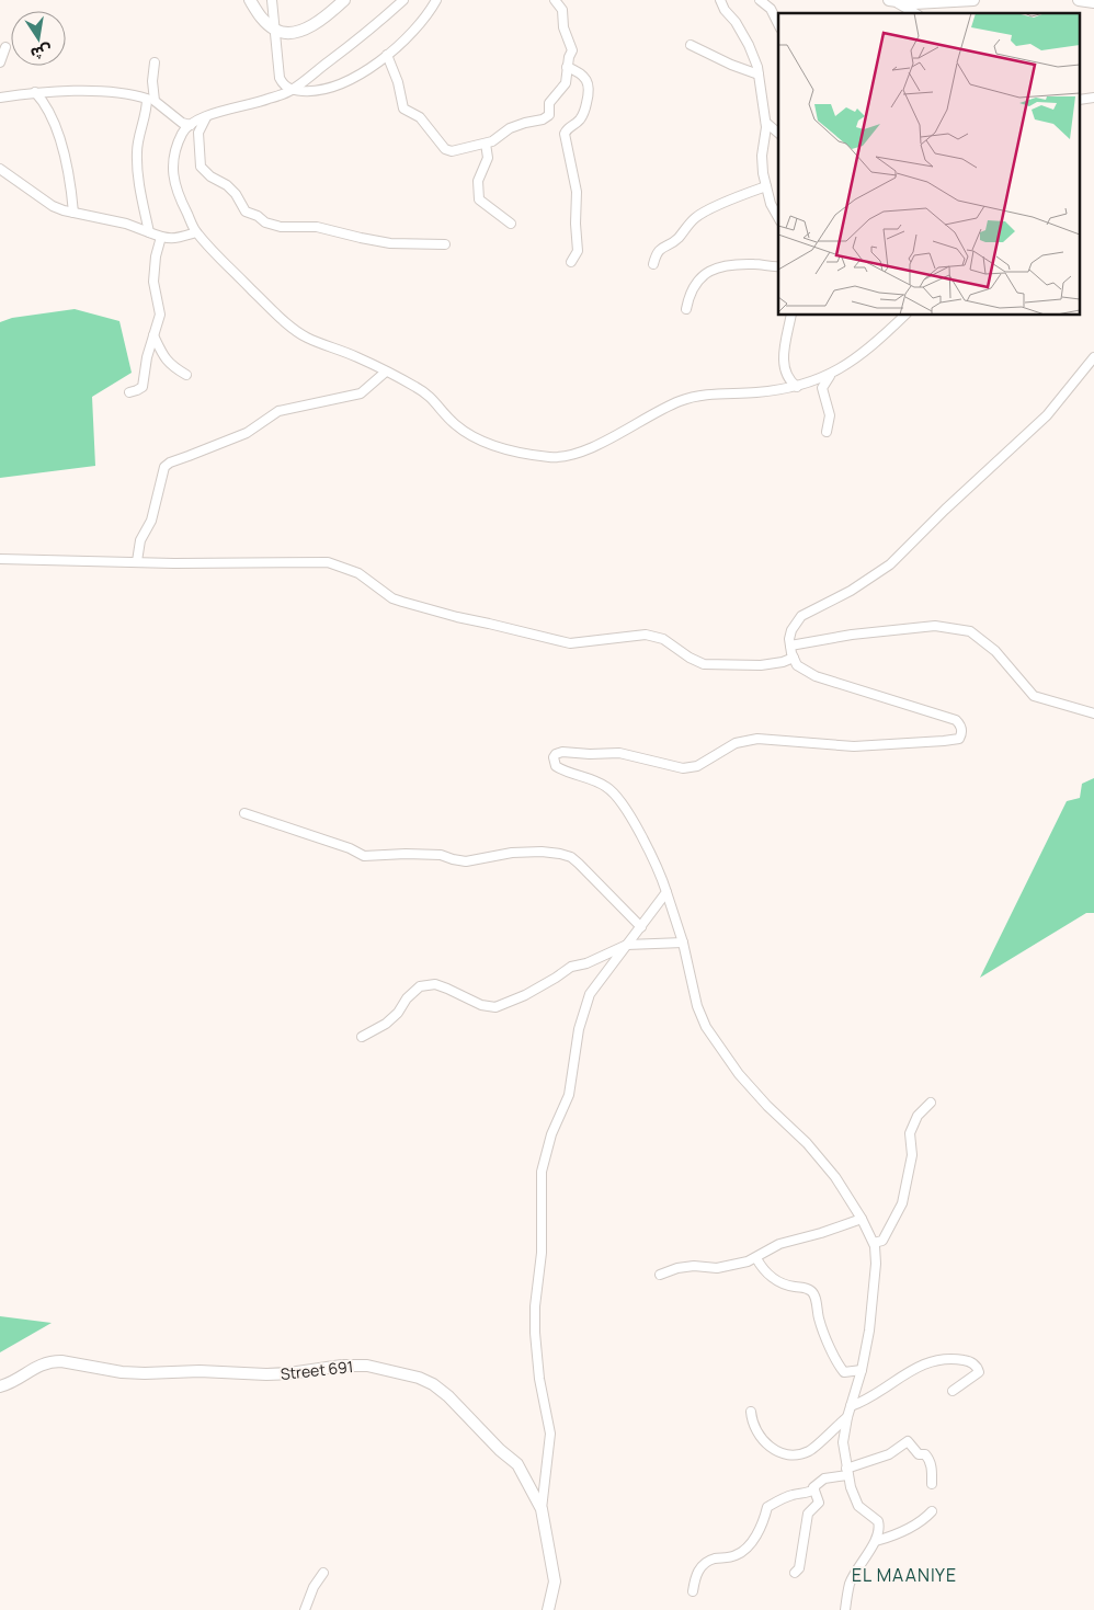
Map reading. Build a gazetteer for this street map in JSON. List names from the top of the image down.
{
  "streets": {
    "main road": ["Street 691"]
  },
  "districts": ["EL MAANIYE"],
  "north": "bottom"
}
